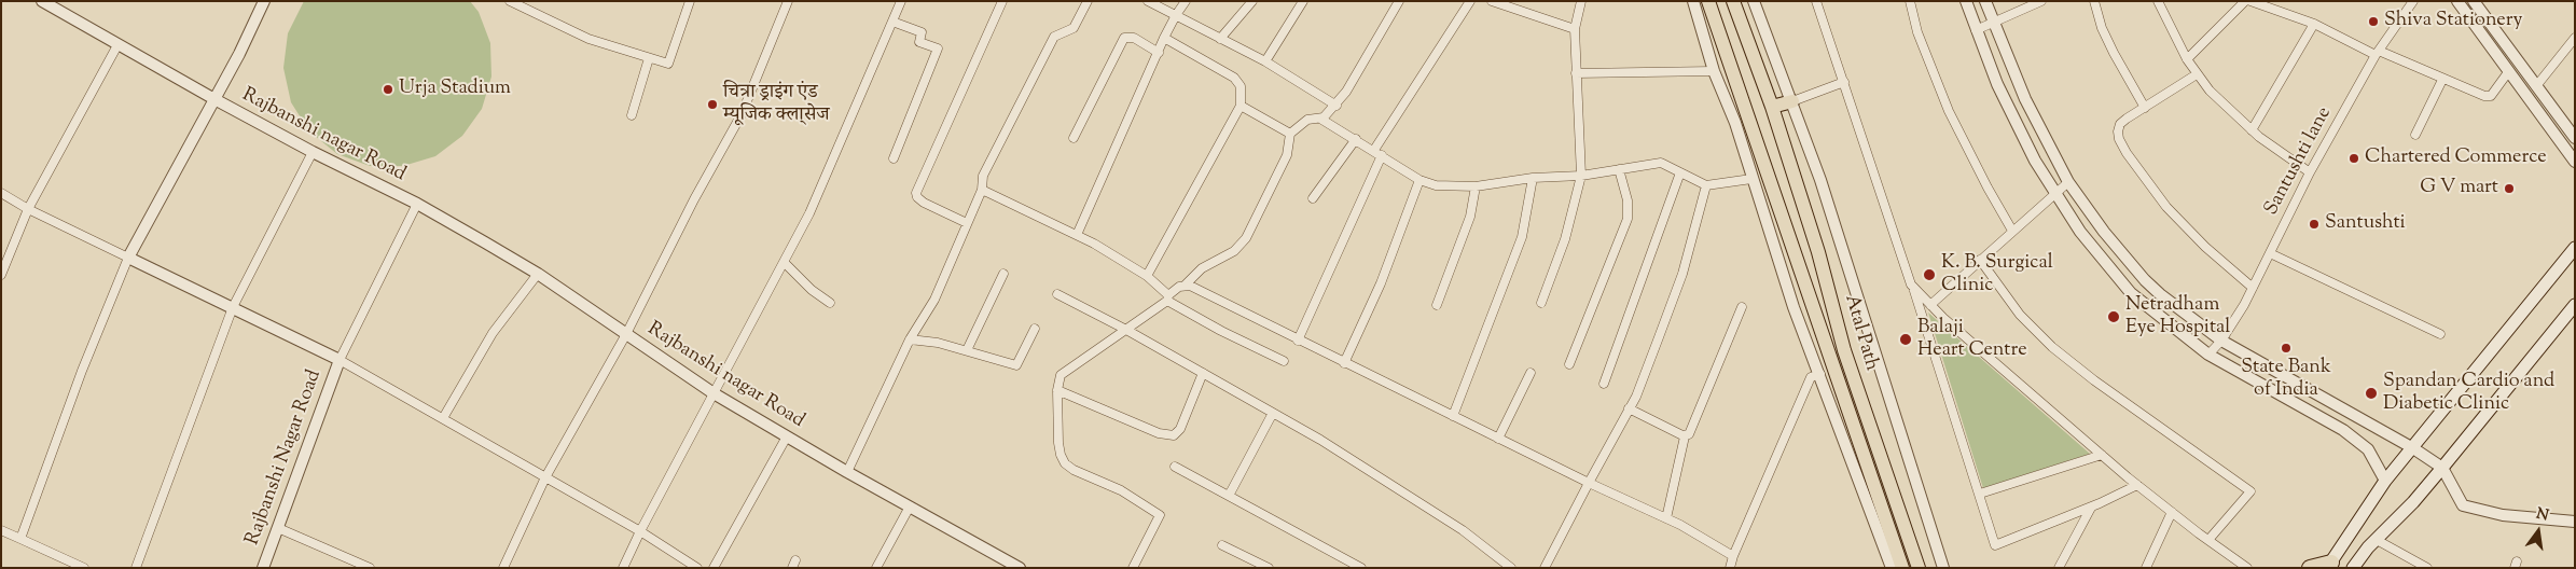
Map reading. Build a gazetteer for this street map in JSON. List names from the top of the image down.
{
  "streets": {
    "main road": ["Atal Path"],
    "street": ["Rajbanshi nagar Road", "Santushti lane", "Rajbanshi Nagar Road"]
  },
  "crossings": [
    ["Rajbanshi nagar Road", "Rajbanshi Nagar Road"]
  ],
  "places": [
    "Shiva Stationery",
    "Urja Stadium",
    "चित्रा ड्राइंग एंड म्यूजिक क्ला्सेज",
    "Chartered Commerce",
    "G V mart",
    "Santushti",
    "K. B. Surgical Clinic",
    "Netradham Eye Hospital",
    "Balaji Heart Centre",
    "State Bank of India",
    "Spandan Cardio and Diabetic Clinic"
  ],
  "north": "top"
}
